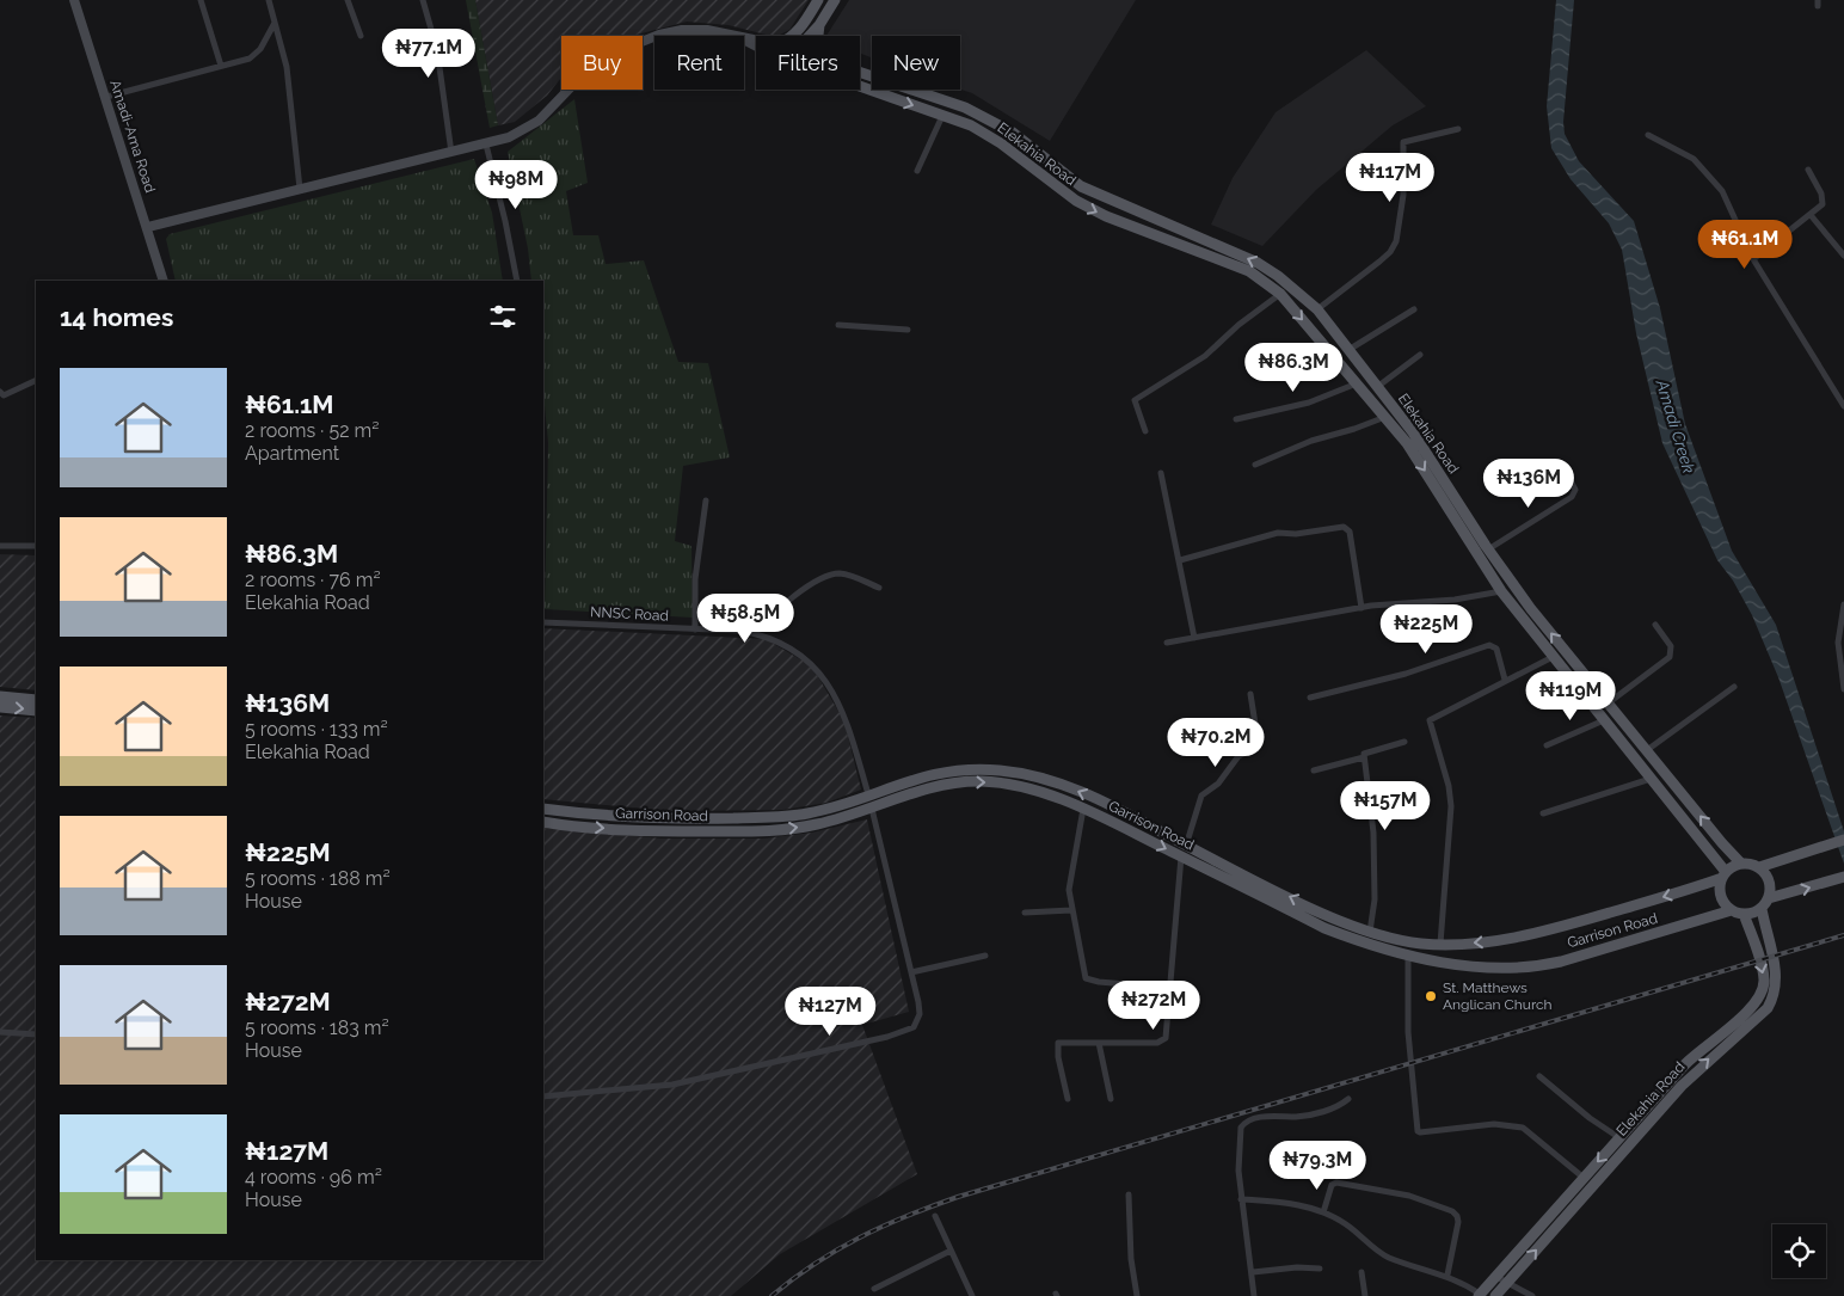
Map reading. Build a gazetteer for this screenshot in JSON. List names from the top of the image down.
{
  "streets": {
    "main road": ["Elekahia Road", "Garrison Road"],
    "street": ["Amadi-Ama Road", "NNSC Road"]
  },
  "crossings": [
    ["Elekahia Road", "Garrison Road"],
    ["NNSC Road", "Garrison Road"]
  ],
  "water": ["Amadi Creek"],
  "places": ["St. Matthews Anglican Church"],
  "page": {
    "price": [
      "₦77.1M",
      "₦117M",
      "₦98M",
      "₦61.1M",
      "₦86.3M",
      "₦136M",
      "₦58.5M",
      "₦225M",
      "₦119M",
      "₦70.2M",
      "₦157M",
      "₦272M",
      "₦127M",
      "₦79.3M"
    ],
    "chip": [
      "Buy",
      "Rent",
      "Filters",
      "New"
    ],
    "heading": "14 homes",
    "list": [
      {
        "name": "₦61.1M",
        "note": "2 rooms · 52 m² · Apartment"
      },
      {
        "name": "₦86.3M",
        "note": "2 rooms · 76 m² · Elekahia Road"
      },
      {
        "name": "₦136M",
        "note": "5 rooms · 133 m² · Elekahia Road"
      },
      {
        "name": "₦225M",
        "note": "5 rooms · 188 m² · House"
      },
      {
        "name": "₦272M",
        "note": "5 rooms · 183 m² · House"
      },
      {
        "name": "₦127M",
        "note": "4 rooms · 96 m² · House"
      }
    ]
  }
}
